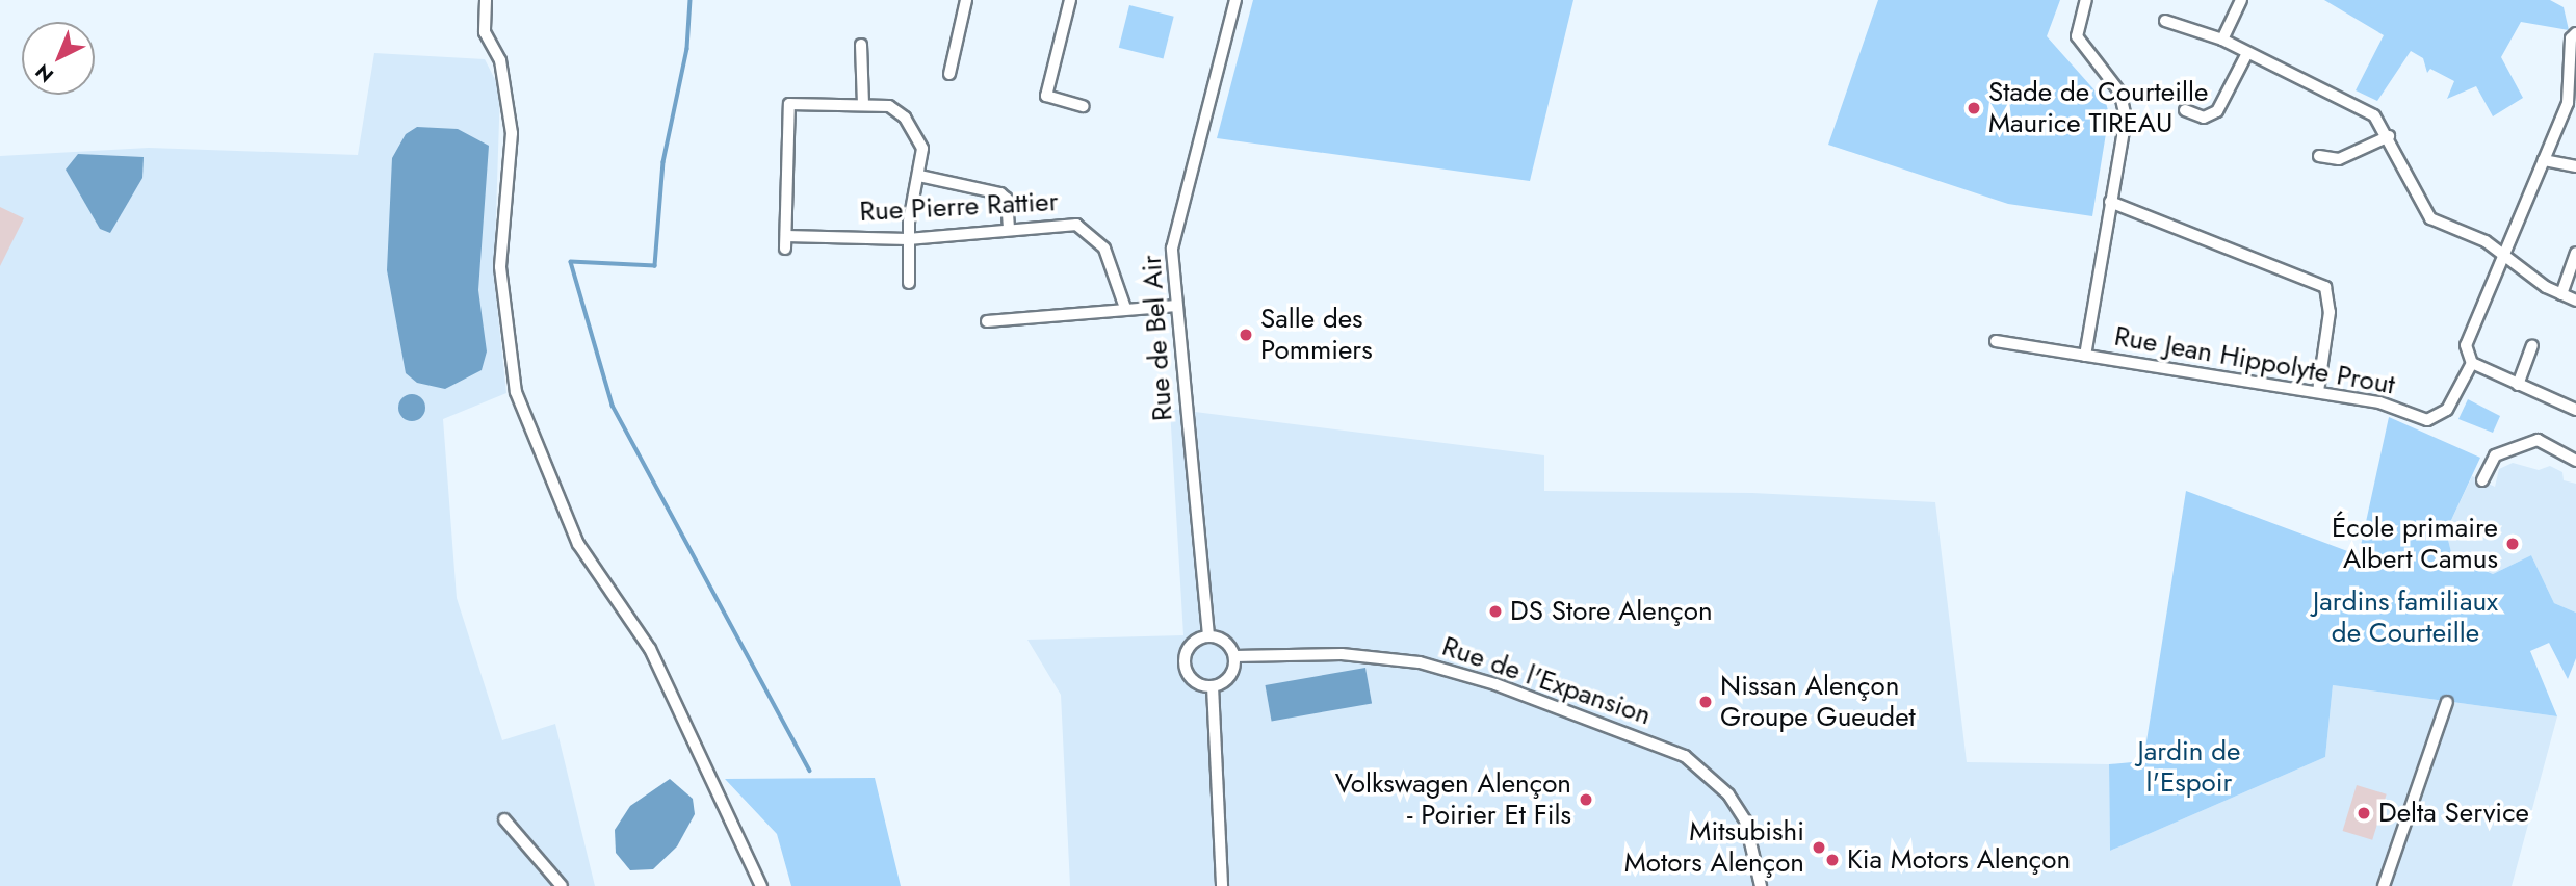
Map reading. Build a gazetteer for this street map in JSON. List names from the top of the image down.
{
  "streets": {
    "street": [
      "Rue Pierre Rattier",
      "Rue de Bel Air",
      "Rue Jean Hippolyte Prout",
      "Rue de l'Expansion"
    ]
  },
  "crossings": [
    ["Rue de Bel Air", "Rue de l'Expansion"]
  ],
  "parks": ["Jardins familiaux de Courteille", "Jardin de l'Espoir"],
  "places": [
    "Stade de Courteille Maurice TIREAU",
    "Salle des Pommiers",
    "École primaire Albert Camus",
    "DS Store Alençon",
    "Nissan Alençon Groupe Gueudet",
    "Volkswagen Alençon - Poirier Et Fils",
    "Delta Service",
    "Mitsubishi Motors Alençon",
    "Kia Motors Alençon"
  ],
  "north": "bottom left"
}
